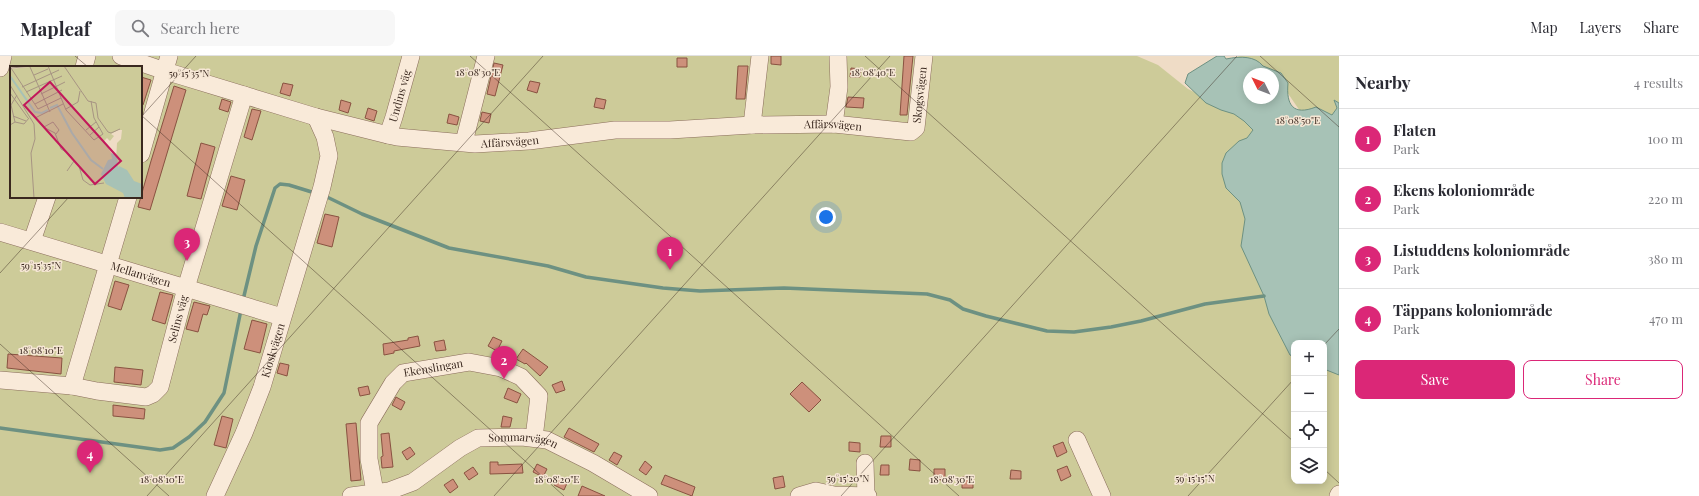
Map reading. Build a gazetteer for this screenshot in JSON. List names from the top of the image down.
{
  "streets": {
    "lane": [
      "Skogsvägen",
      "Undins väg",
      "Affärsvägen",
      "Mellanvägen",
      "Selins väg",
      "Kioskvägen",
      "Ekenslingan",
      "Sommarvägen"
    ]
  },
  "crossings": [
    ["Skogsvägen", "Affärsvägen"],
    ["Undins väg", "Affärsvägen"],
    ["Affärsvägen", "Selins väg"],
    ["Affärsvägen", "Kioskvägen"],
    ["Mellanvägen", "Selins väg"],
    ["Mellanvägen", "Kioskvägen"],
    ["Ekenslingan", "Sommarvägen"]
  ],
  "north": "top left",
  "page": {
    "header": "Mapleaf",
    "search": "Search here",
    "nav": ["Map", "Layers", "Share"],
    "heading": ["Nearby", "4 results"],
    "list": [
      {
        "mark": "1",
        "name": "Flaten",
        "note": "Park",
        "value": "100 m"
      },
      {
        "mark": "2",
        "name": "Ekens koloniområde",
        "note": "Park",
        "value": "220 m"
      },
      {
        "mark": "3",
        "name": "Listuddens koloniområde",
        "note": "Park",
        "value": "380 m"
      },
      {
        "mark": "4",
        "name": "Täppans koloniområde",
        "note": "Park",
        "value": "470 m"
      }
    ],
    "pins": [
      "3",
      "1",
      "2",
      "4"
    ],
    "map_buttons": ["+", "−"],
    "buttons": ["Save", "Share"]
  },
  "coordinates": [
    "18°08'30\"E",
    "18°08'40\"E",
    "59°15'35\"N",
    "18°08'50\"E",
    "18°08'10\"E",
    "59°15'20\"N",
    "59°15'15\"N",
    "18°08'20\"E"
  ]
}
